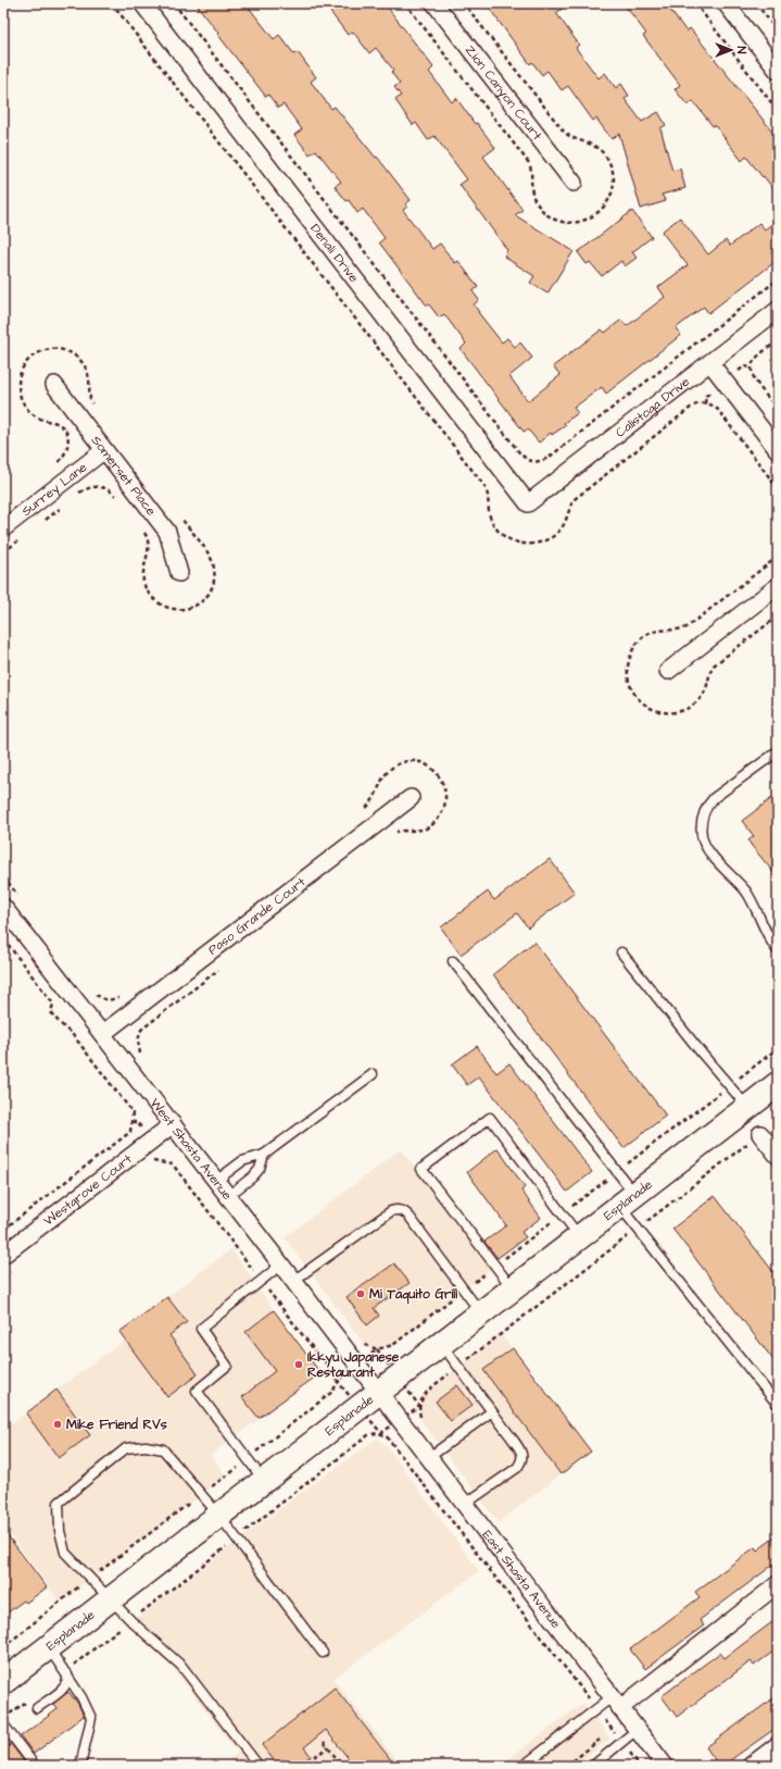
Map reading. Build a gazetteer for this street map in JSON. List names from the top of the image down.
{
  "streets": {
    "main road": ["Esplanade"],
    "street": [
      "Zion Canyon Court",
      "Denali Drive",
      "Calistoga Drive",
      "Somerset Place",
      "Surrey Lane",
      "Paso Grande Court",
      "West Shasta Avenue",
      "Westgrove Court",
      "East Shasta Avenue"
    ]
  },
  "crossings": [
    ["Denali Drive", "Calistoga Drive"],
    ["Somerset Place", "Surrey Lane"],
    ["Paso Grande Court", "West Shasta Avenue"],
    ["West Shasta Avenue", "Westgrove Court"],
    ["West Shasta Avenue", "Esplanade"],
    ["West Shasta Avenue", "East Shasta Avenue"],
    ["Esplanade", "East Shasta Avenue"]
  ],
  "places": ["Mi Taquito Grill", "Ikkyu Japanese Restaurant", "Mike Friend RVs"],
  "north": "right"
}
